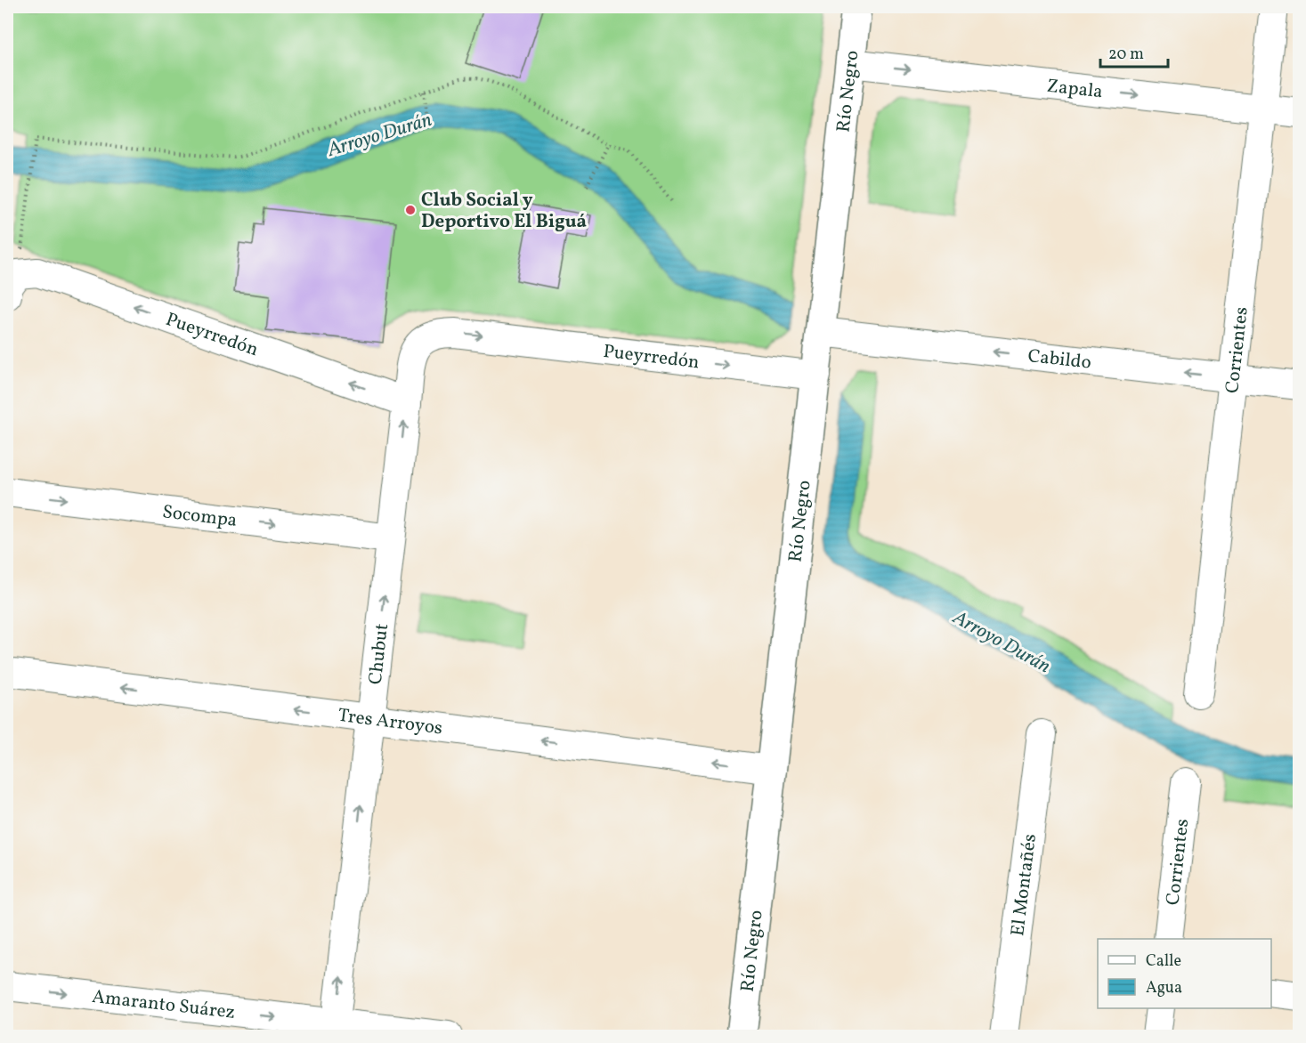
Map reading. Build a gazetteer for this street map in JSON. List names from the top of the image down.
{
  "streets": {
    "street": [
      "Zapala",
      "Río Negro",
      "Pueyrredón",
      "Corrientes",
      "Cabildo",
      "Socompa",
      "Chubut",
      "Tres Arroyos",
      "El Montañés",
      "Amaranto Suárez"
    ]
  },
  "crossings": [
    ["Zapala", "Río Negro"],
    ["Zapala", "Corrientes"],
    ["Río Negro", "Pueyrredón"],
    ["Río Negro", "Cabildo"],
    ["Río Negro", "Tres Arroyos"],
    ["Pueyrredón", "Chubut"],
    ["Corrientes", "Cabildo"],
    ["Socompa", "Chubut"],
    ["Chubut", "Tres Arroyos"],
    ["Chubut", "Amaranto Suárez"]
  ],
  "one_way": [
    "Zapala",
    "Cabildo",
    "Socompa",
    "Chubut",
    "Tres Arroyos",
    "Amaranto Suárez"
  ],
  "water": ["Arroyo Durán"],
  "places": ["Club Social y Deportivo El Biguá"],
  "legend": ["Calle", "Agua"],
  "scale_bar": "20 m"
}
